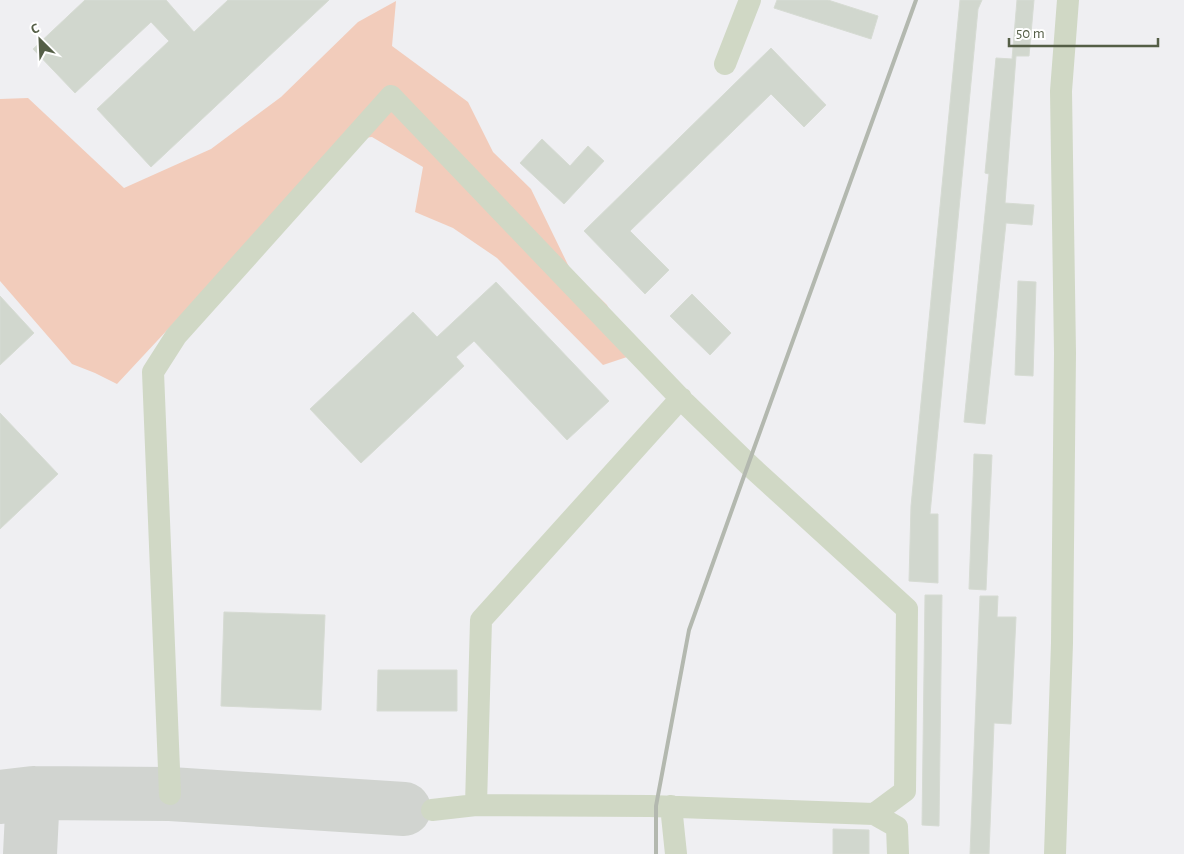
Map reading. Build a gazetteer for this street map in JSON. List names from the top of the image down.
{
  "scale_bar": "50 m",
  "north": "top left"
}
